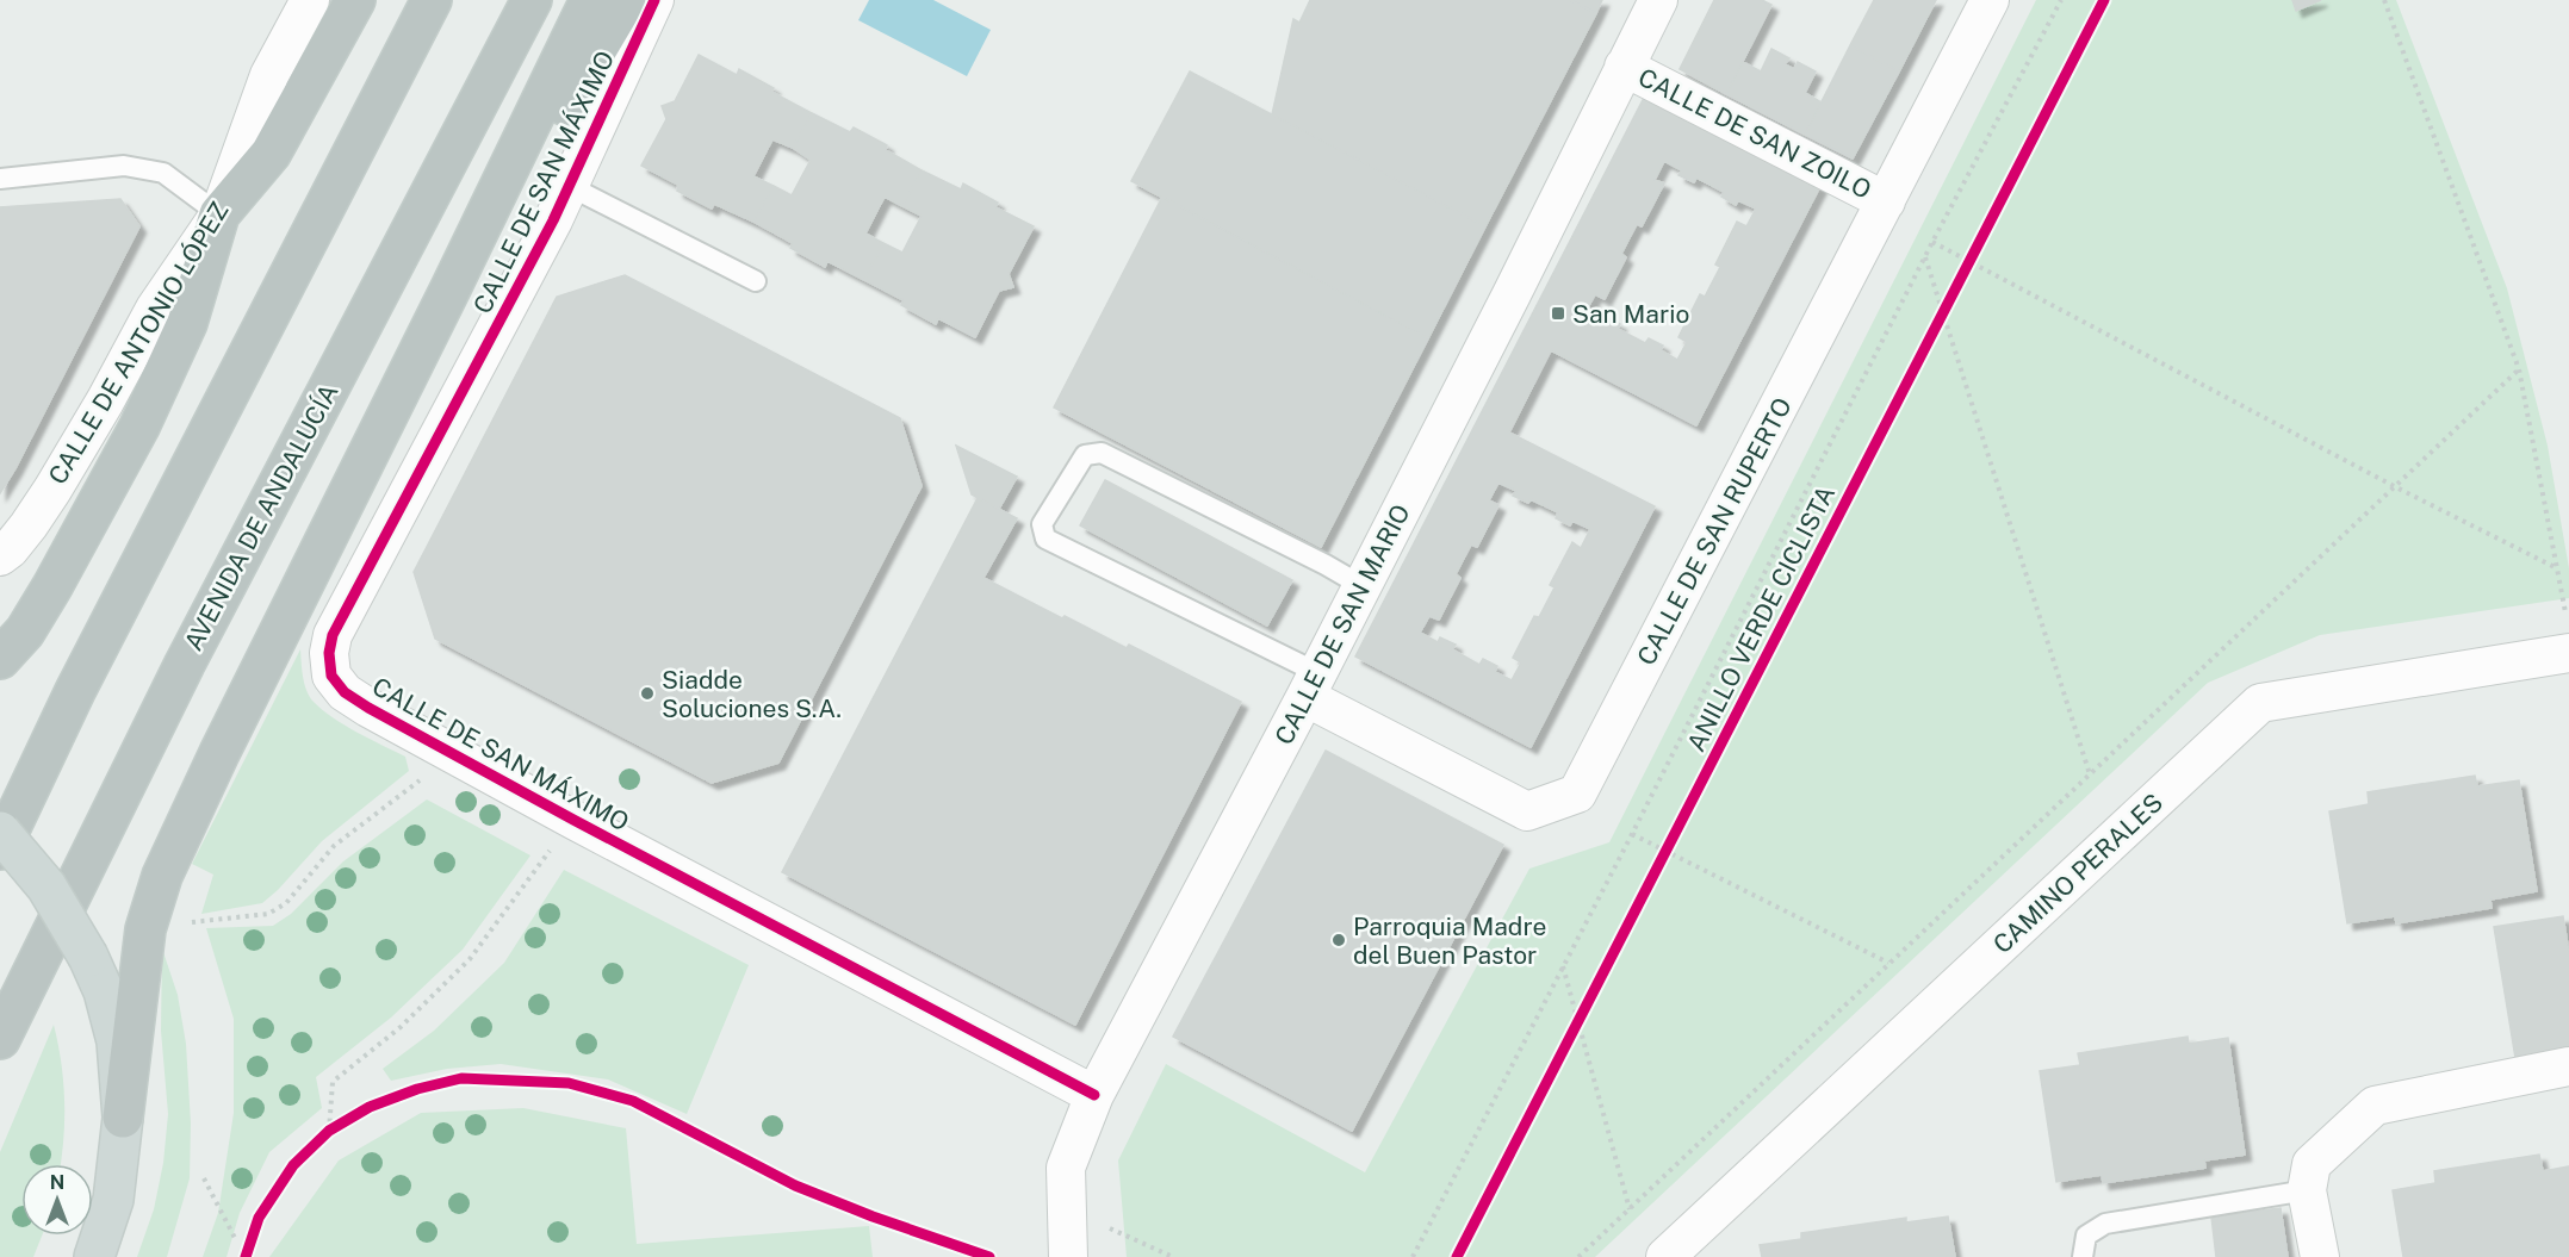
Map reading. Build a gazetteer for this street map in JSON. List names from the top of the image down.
{
  "streets": {
    "highway": ["AVENIDA DE ANDALUCÍA"],
    "street": [
      "CALLE DE SAN ZOILO",
      "CALLE DE SAN MÁXIMO",
      "CALLE DE ANTONIO LÓPEZ",
      "CALLE DE SAN RUPERTO",
      "CALLE DE SAN MARIO",
      "CAMINO PERALES"
    ],
    "cycle path": ["ANILLO VERDE CICLISTA"]
  },
  "crossings": [
    ["CALLE DE SAN ZOILO", "CALLE DE SAN RUPERTO"],
    ["CALLE DE SAN ZOILO", "CALLE DE SAN MARIO"],
    ["CALLE DE SAN MÁXIMO", "CALLE DE SAN MARIO"],
    ["CALLE DE SAN RUPERTO", "CALLE DE SAN MARIO"]
  ],
  "places": {
    "transit": ["San Mario"],
    "other": ["Siadde Soluciones S.A.", "Parroquia Madre del Buen Pastor"]
  },
  "north": "top"
}
